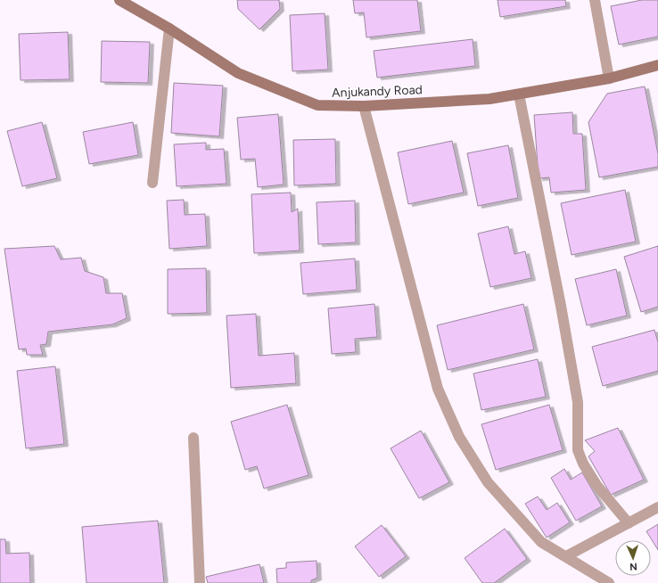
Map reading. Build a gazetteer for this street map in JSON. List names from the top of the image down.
{
  "streets": {
    "street": ["Anjukandy Road"]
  },
  "north": "bottom"
}
